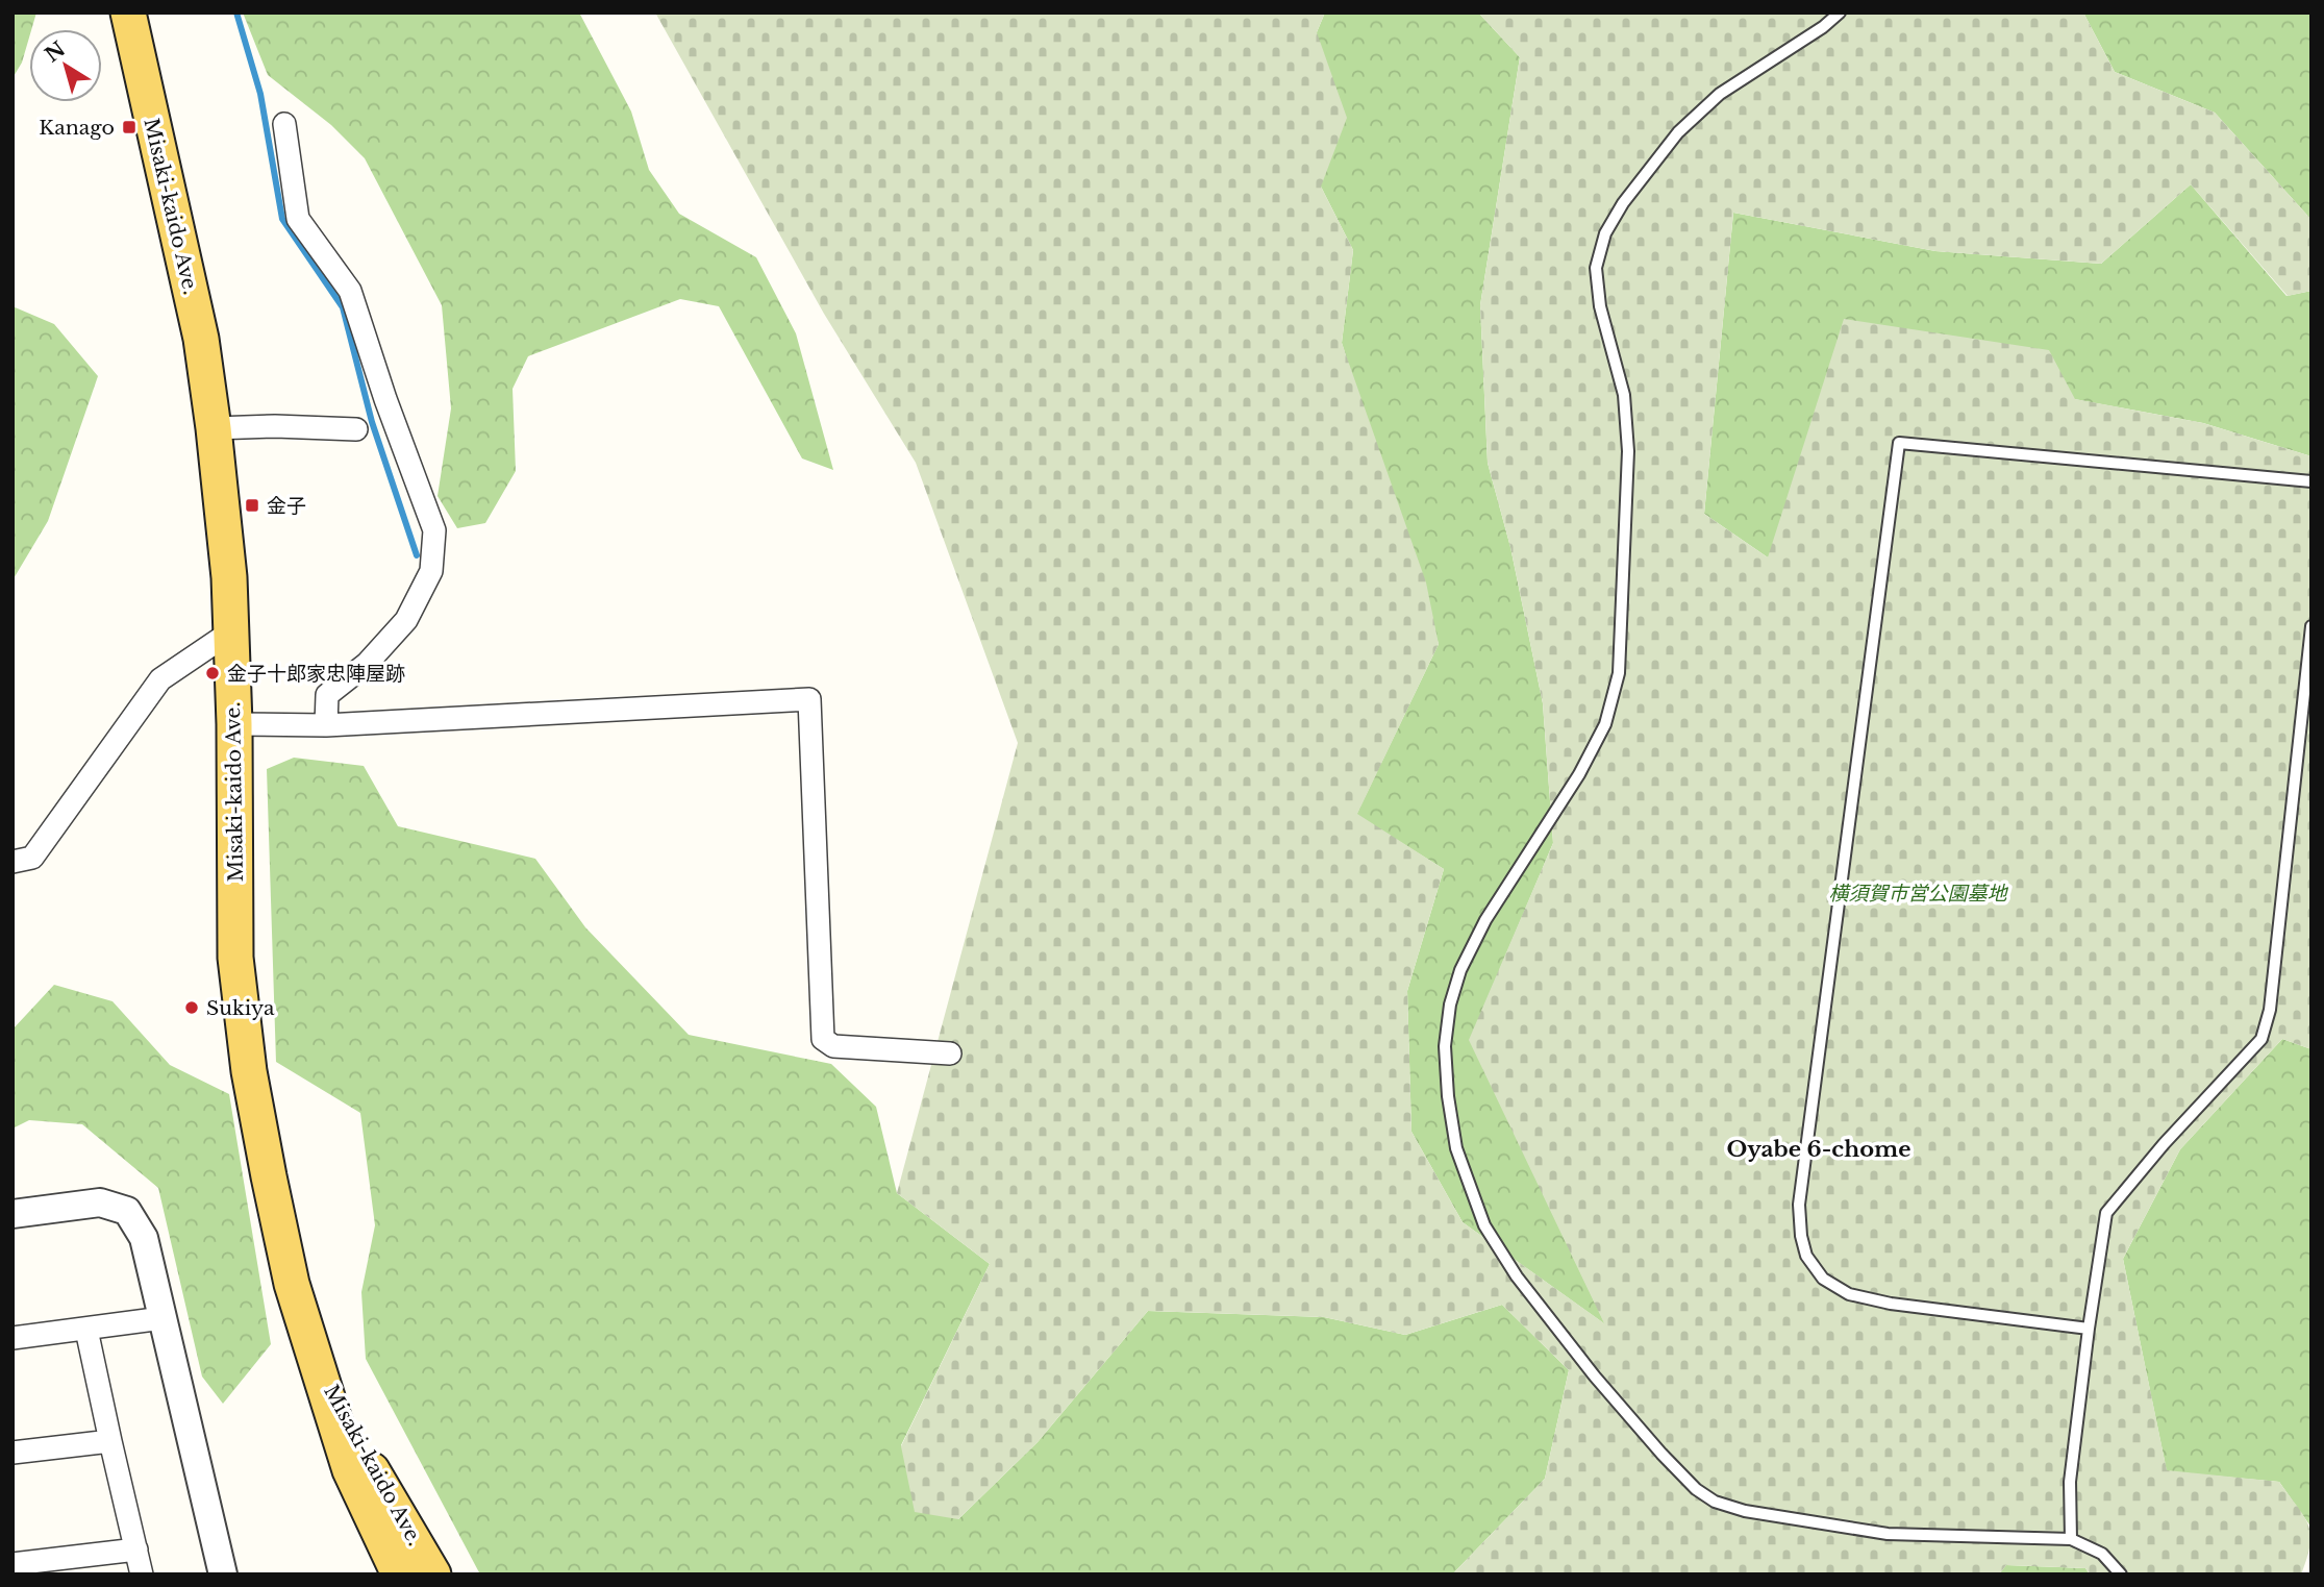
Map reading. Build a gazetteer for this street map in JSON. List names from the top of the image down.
{
  "streets": {
    "main road": ["Misaki-kaido Ave."]
  },
  "districts": ["Oyabe 6-chome"],
  "parks": ["横須賀市営公園墓地"],
  "places": {
    "transit": ["Kanago", "金子"],
    "other": ["金子十郎家忠陣屋跡", "Sukiya"]
  },
  "north": "top left"
}
